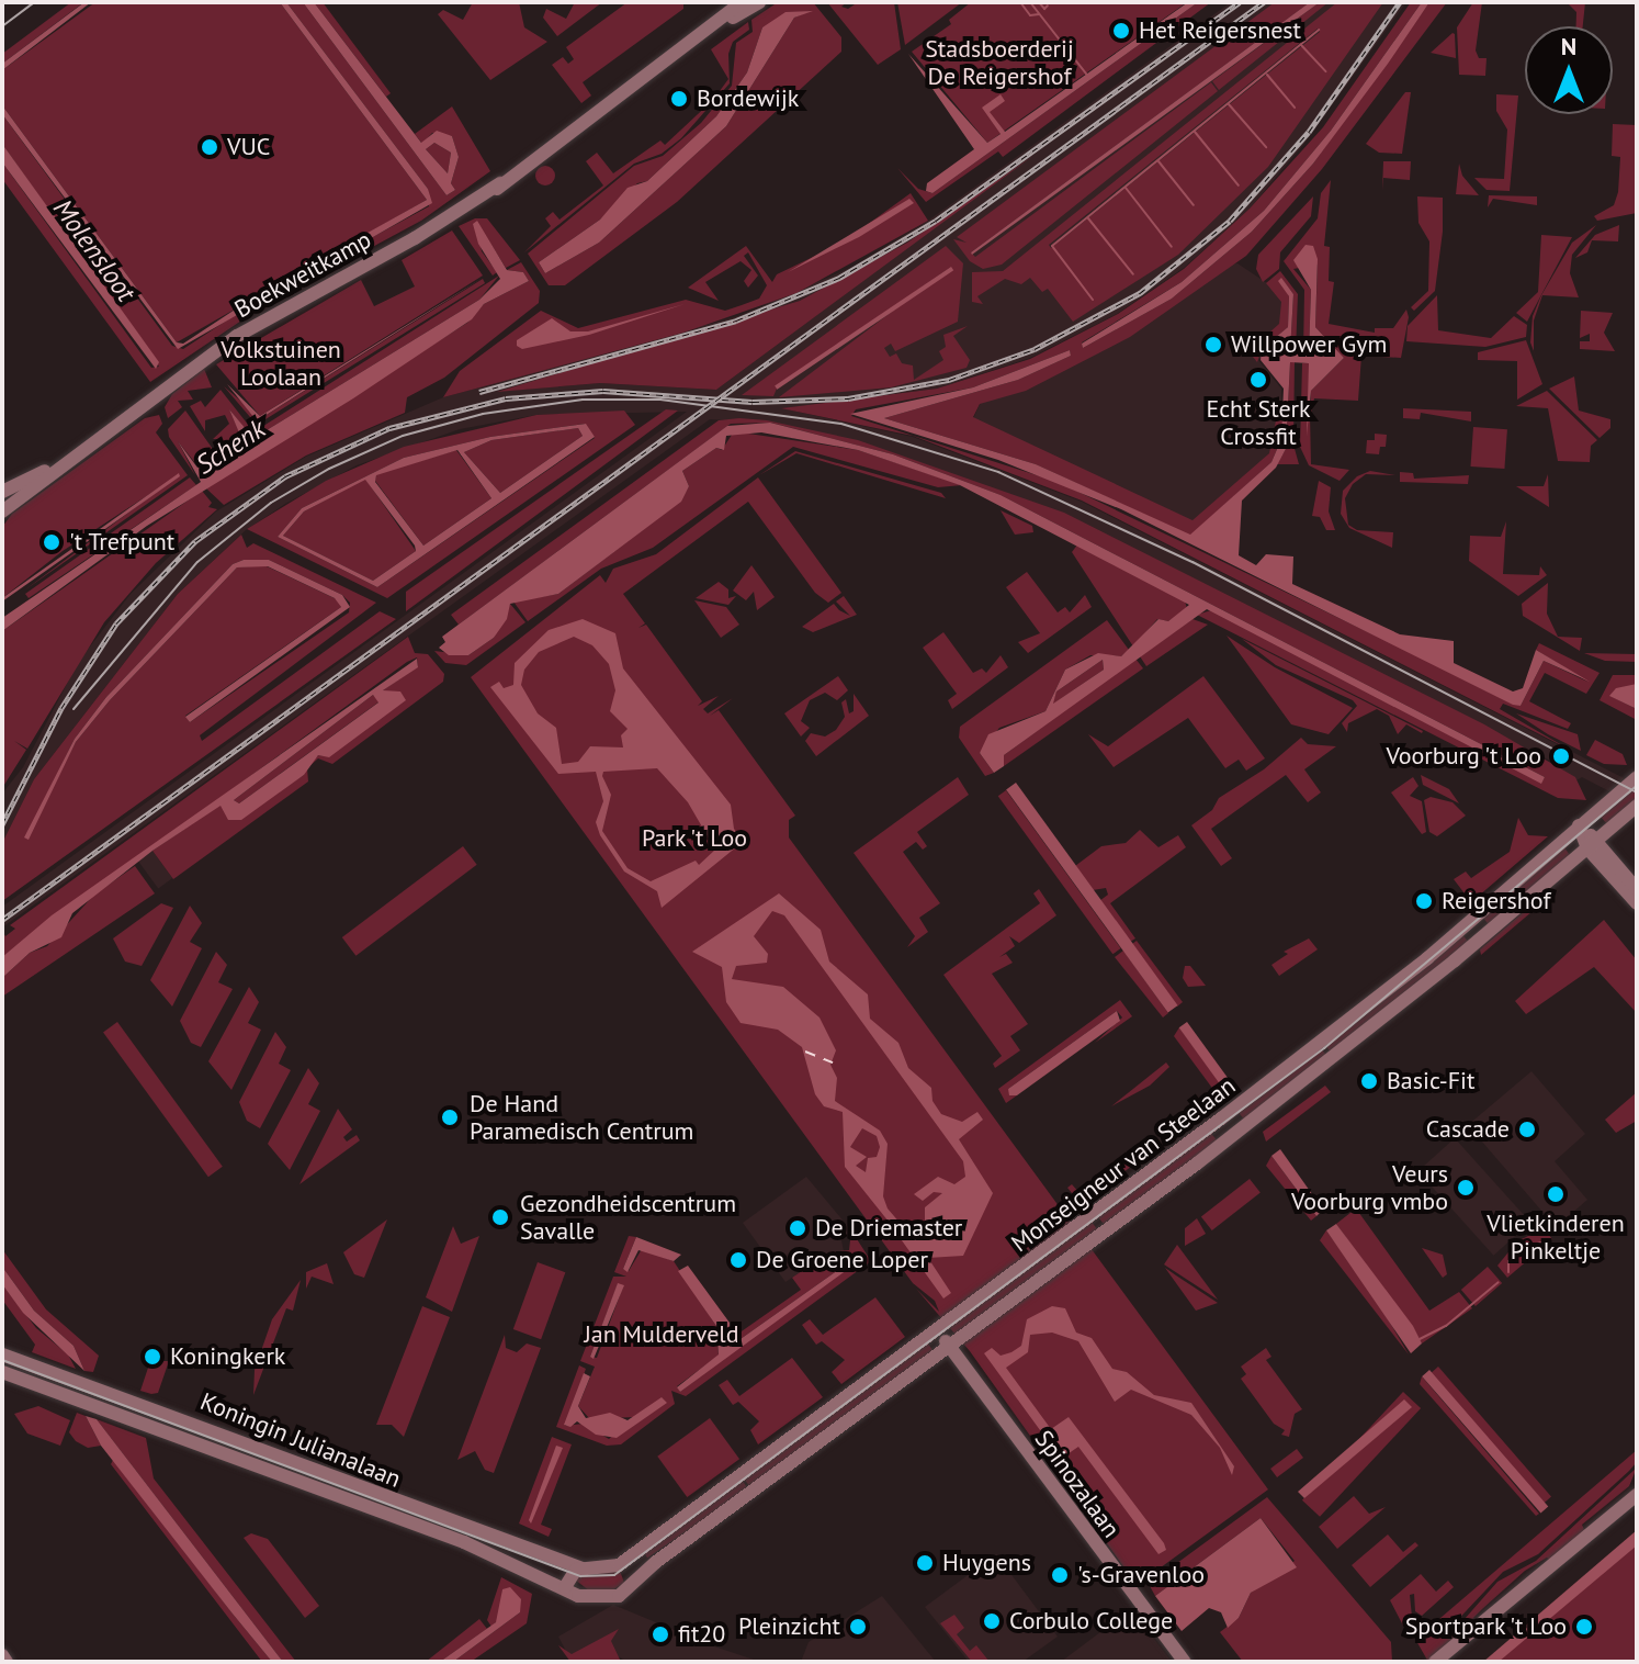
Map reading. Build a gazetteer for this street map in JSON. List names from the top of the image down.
{
  "streets": {
    "main road": [
      "Boekweitkamp",
      "Monseigneur van Steelaan",
      "Koningin Julianalaan",
      "Spinozalaan"
    ]
  },
  "crossings": [
    ["Monseigneur van Steelaan", "Koningin Julianalaan"],
    ["Monseigneur van Steelaan", "Spinozalaan"]
  ],
  "water": ["Molensloot", "Schenk"],
  "parks": [
    "Stadsboerderij De Reigershof",
    "Volkstuinen Loolaan",
    "Park 't Loo",
    "Jan Mulderveld"
  ],
  "places": [
    "Het Reigersnest",
    "Bordewijk",
    "VUC",
    "Willpower Gym",
    "Echt Sterk Crossfit",
    "'t Trefpunt",
    "Voorburg 't Loo",
    "Reigershof",
    "Basic-Fit",
    "De Hand Paramedisch Centrum",
    "Cascade",
    "Veurs Voorburg vmbo",
    "Vlietkinderen Pinkeltje",
    "Gezondheidscentrum Savalle",
    "De Driemaster",
    "De Groene Loper",
    "Koningkerk",
    "Huygens",
    "'s-Gravenloo",
    "Corbulo College",
    "Pleinzicht",
    "Sportpark 't Loo",
    "fit20"
  ],
  "north": "top"
}
